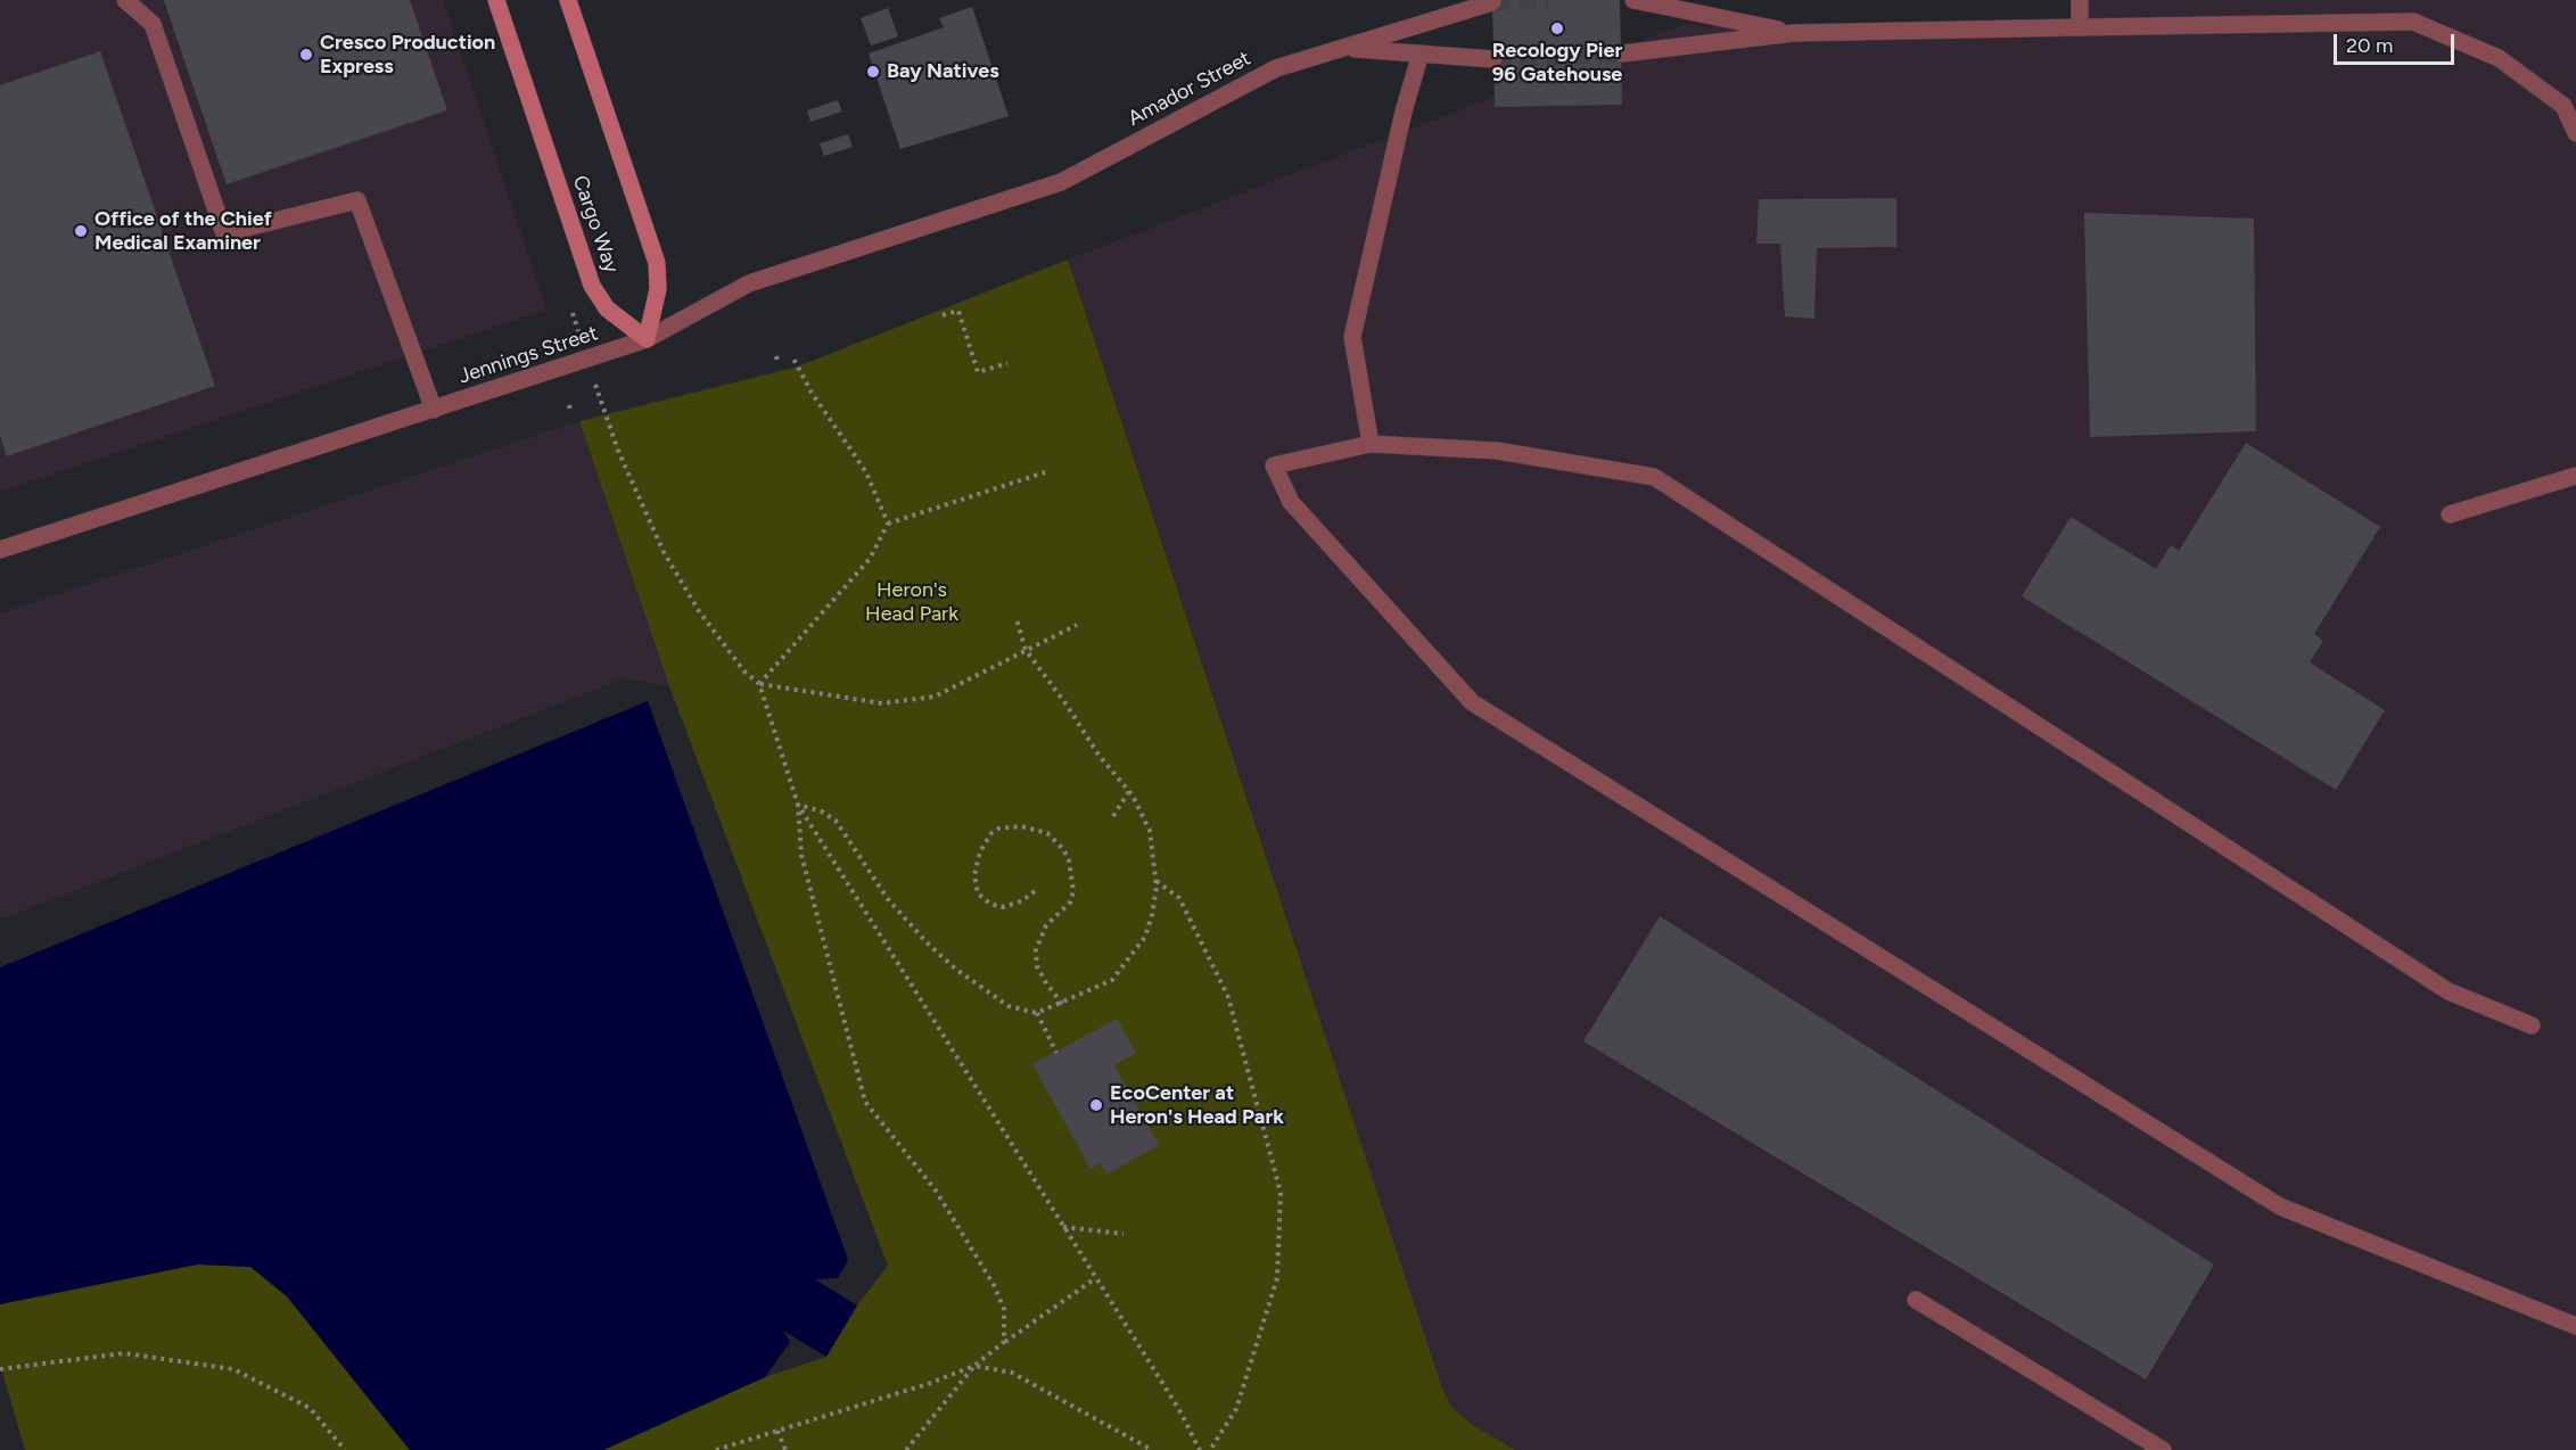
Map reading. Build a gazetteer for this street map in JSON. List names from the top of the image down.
{
  "streets": {
    "main road": ["Cargo Way"],
    "street": ["Amador Street", "Jennings Street"]
  },
  "crossings": [
    ["Amador Street", "Jennings Street"],
    ["Cargo Way", "Jennings Street"]
  ],
  "parks": ["Heron's Head Park"],
  "places": [
    "Recology Pier 96 Gatehouse",
    "Cresco Production Express",
    "Bay Natives",
    "Office of the Chief Medical Examiner",
    "EcoCenter at Heron's Head Park"
  ],
  "scale_bar": "20 m"
}
